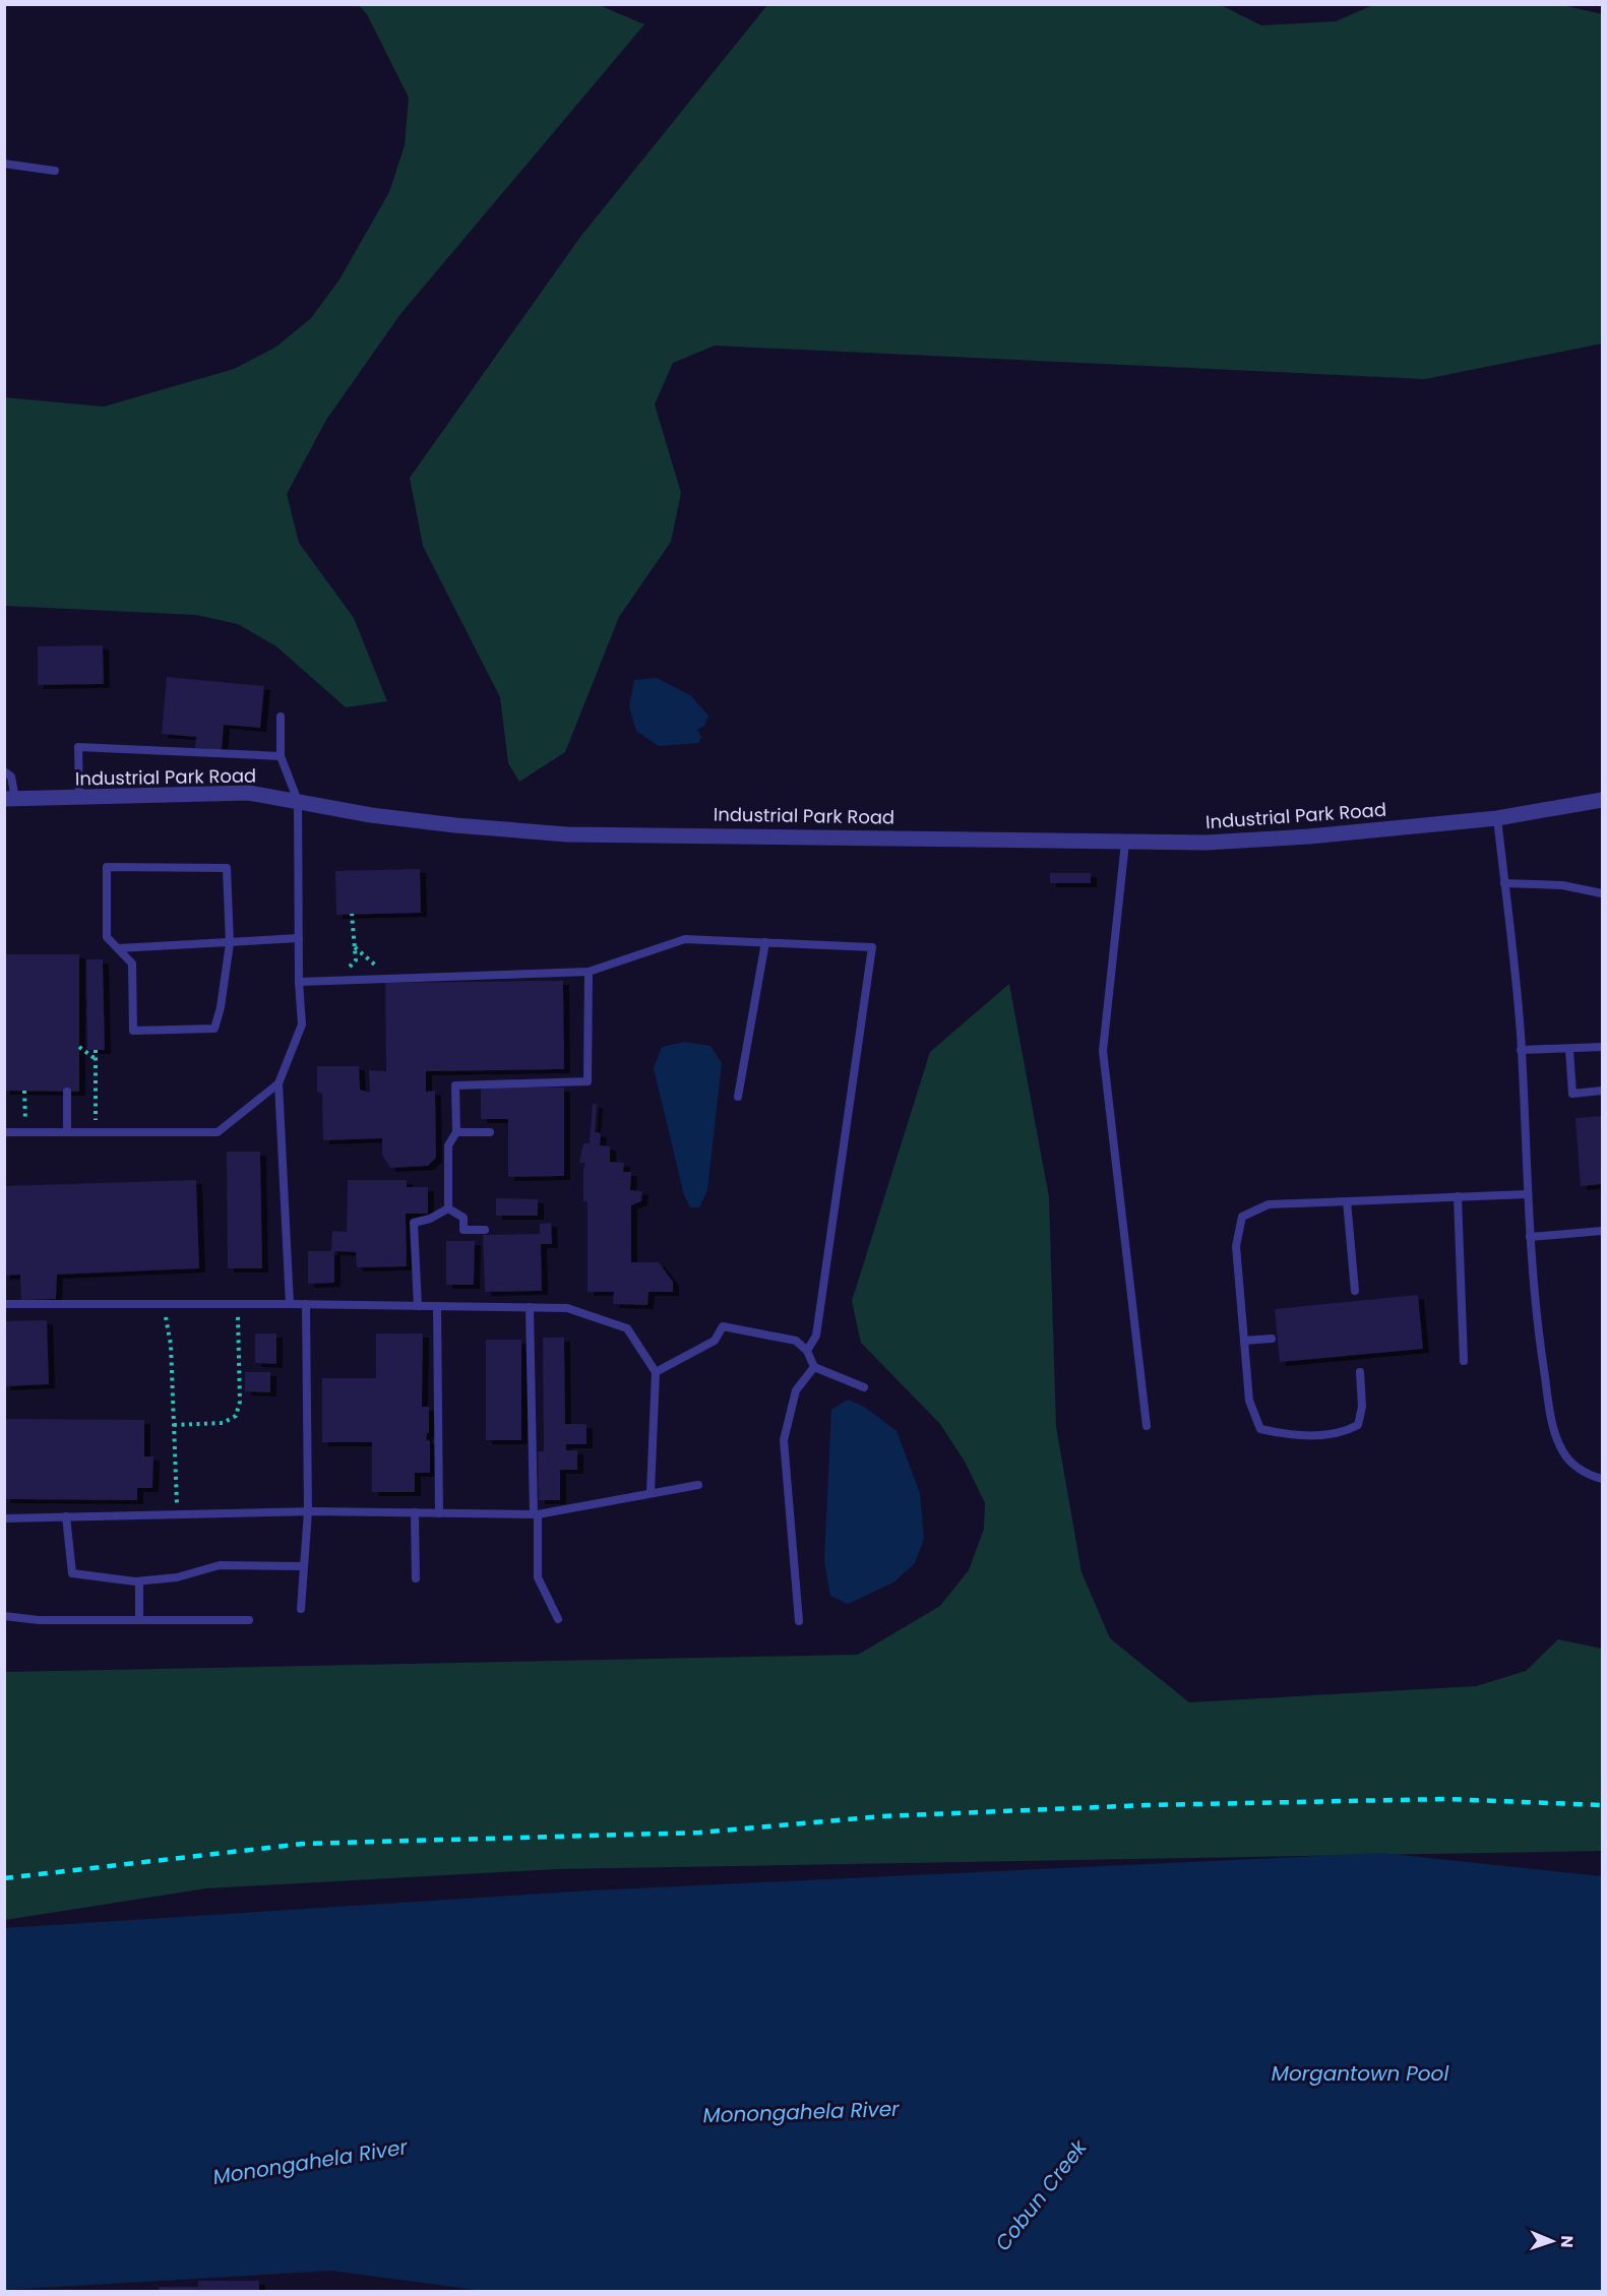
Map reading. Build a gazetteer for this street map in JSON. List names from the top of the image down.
{
  "streets": {
    "street": ["Industrial Park Road"]
  },
  "water": ["Morgantown Pool", "Monongahela River", "Cobun Creek"],
  "north": "right"
}
